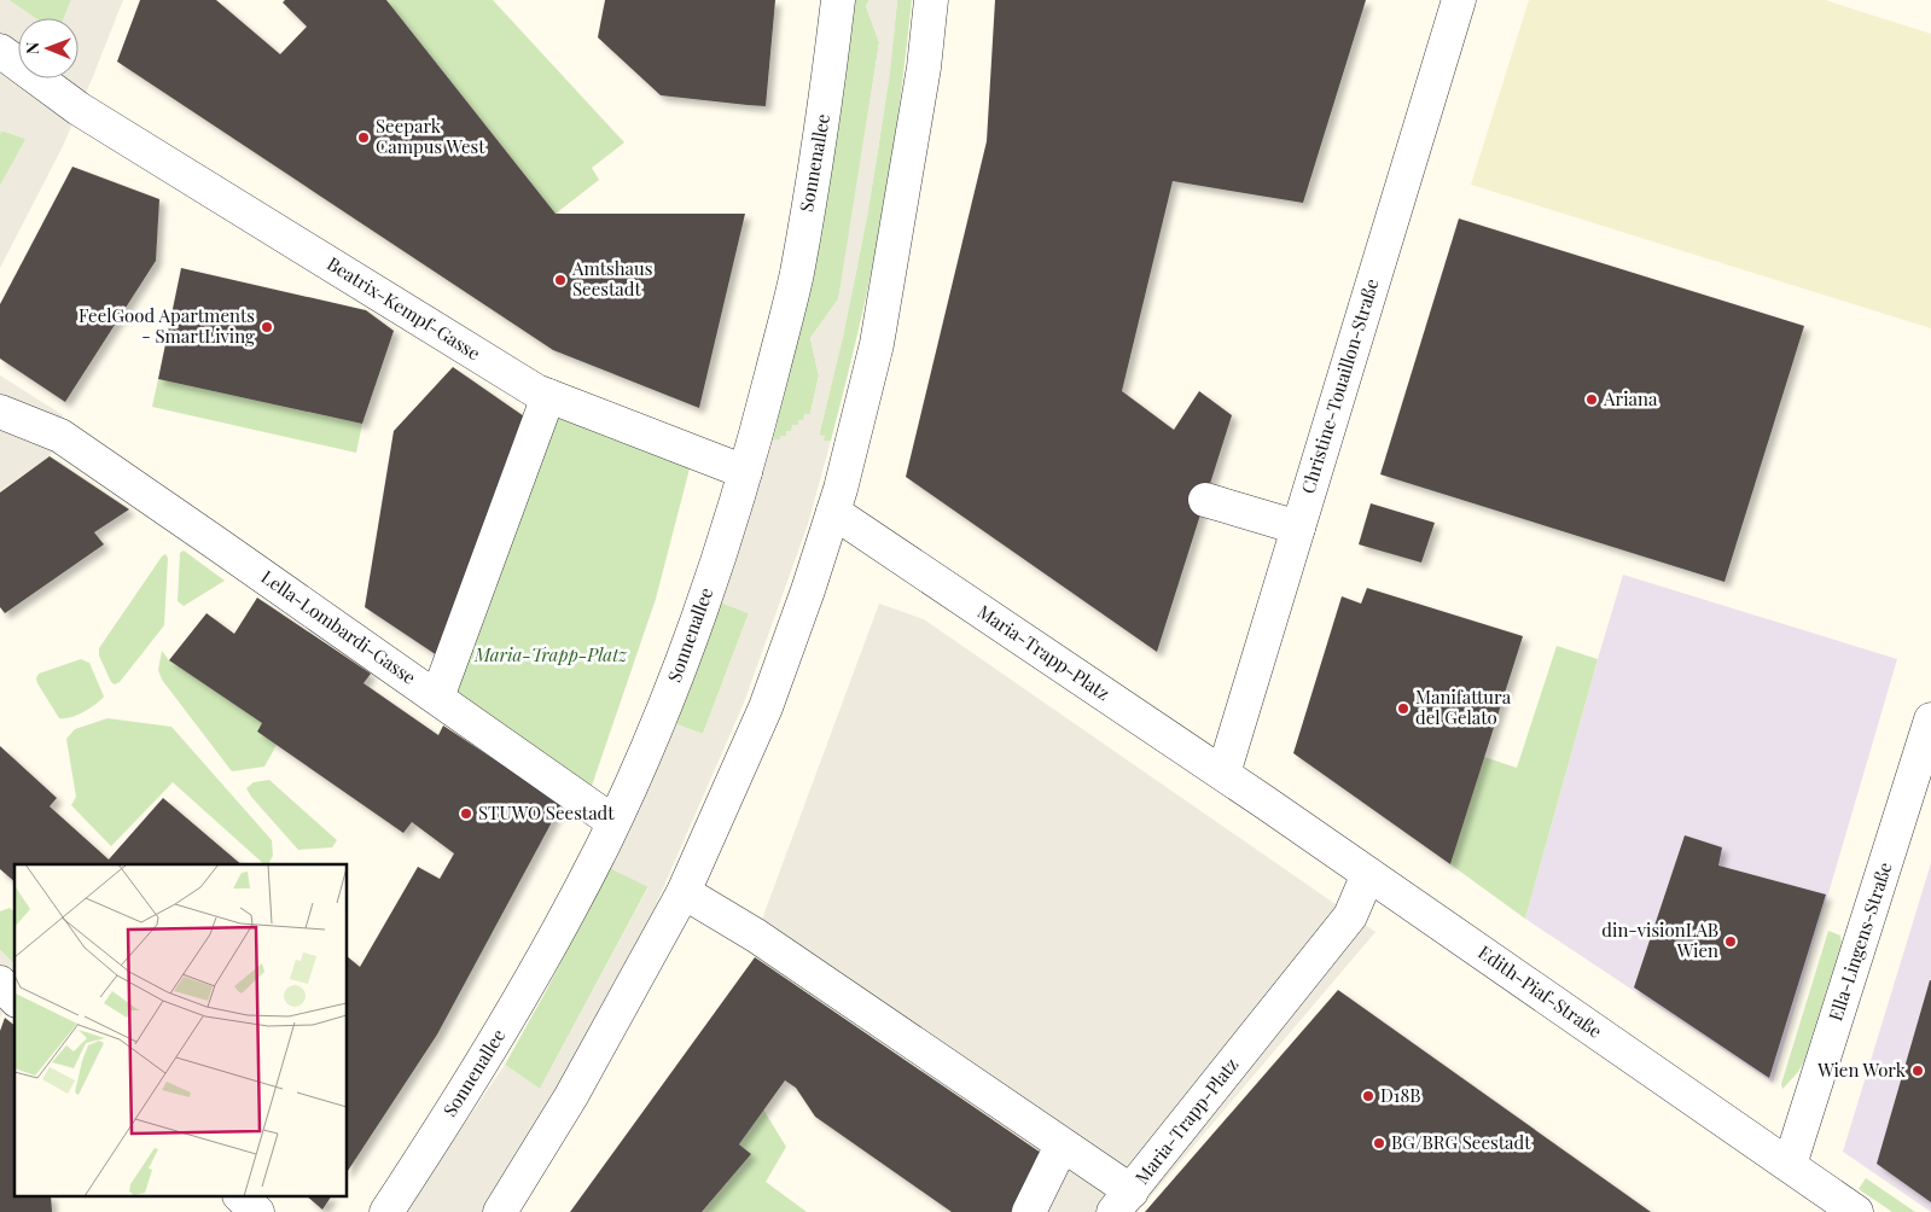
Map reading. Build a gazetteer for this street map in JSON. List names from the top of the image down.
{
  "streets": {
    "street": [
      "Sonnenallee",
      "Beatrix-Kempf-Gasse",
      "Christine-Touaillon-Straße",
      "Lella-Lombardi-Gasse",
      "Maria-Trapp-Platz",
      "Ella-Lingens-Straße",
      "Edith-Piaf-Straße"
    ]
  },
  "crossings": [
    ["Sonnenallee", "Beatrix-Kempf-Gasse"],
    ["Sonnenallee", "Lella-Lombardi-Gasse"],
    ["Christine-Touaillon-Straße", "Maria-Trapp-Platz"],
    ["Christine-Touaillon-Straße", "Edith-Piaf-Straße"],
    ["Maria-Trapp-Platz", "Edith-Piaf-Straße"],
    ["Ella-Lingens-Straße", "Edith-Piaf-Straße"]
  ],
  "parks": ["Maria-Trapp-Platz"],
  "places": [
    "Seepark Campus West",
    "Amtshaus Seestadt",
    "FeelGood Apartments - SmartLiving",
    "Ariana",
    "Manifattura del Gelato",
    "STUWO Seestadt",
    "din-visionLAB Wien",
    "Wien Work",
    "D18B",
    "BG/BRG Seestadt"
  ],
  "north": "left"
}
